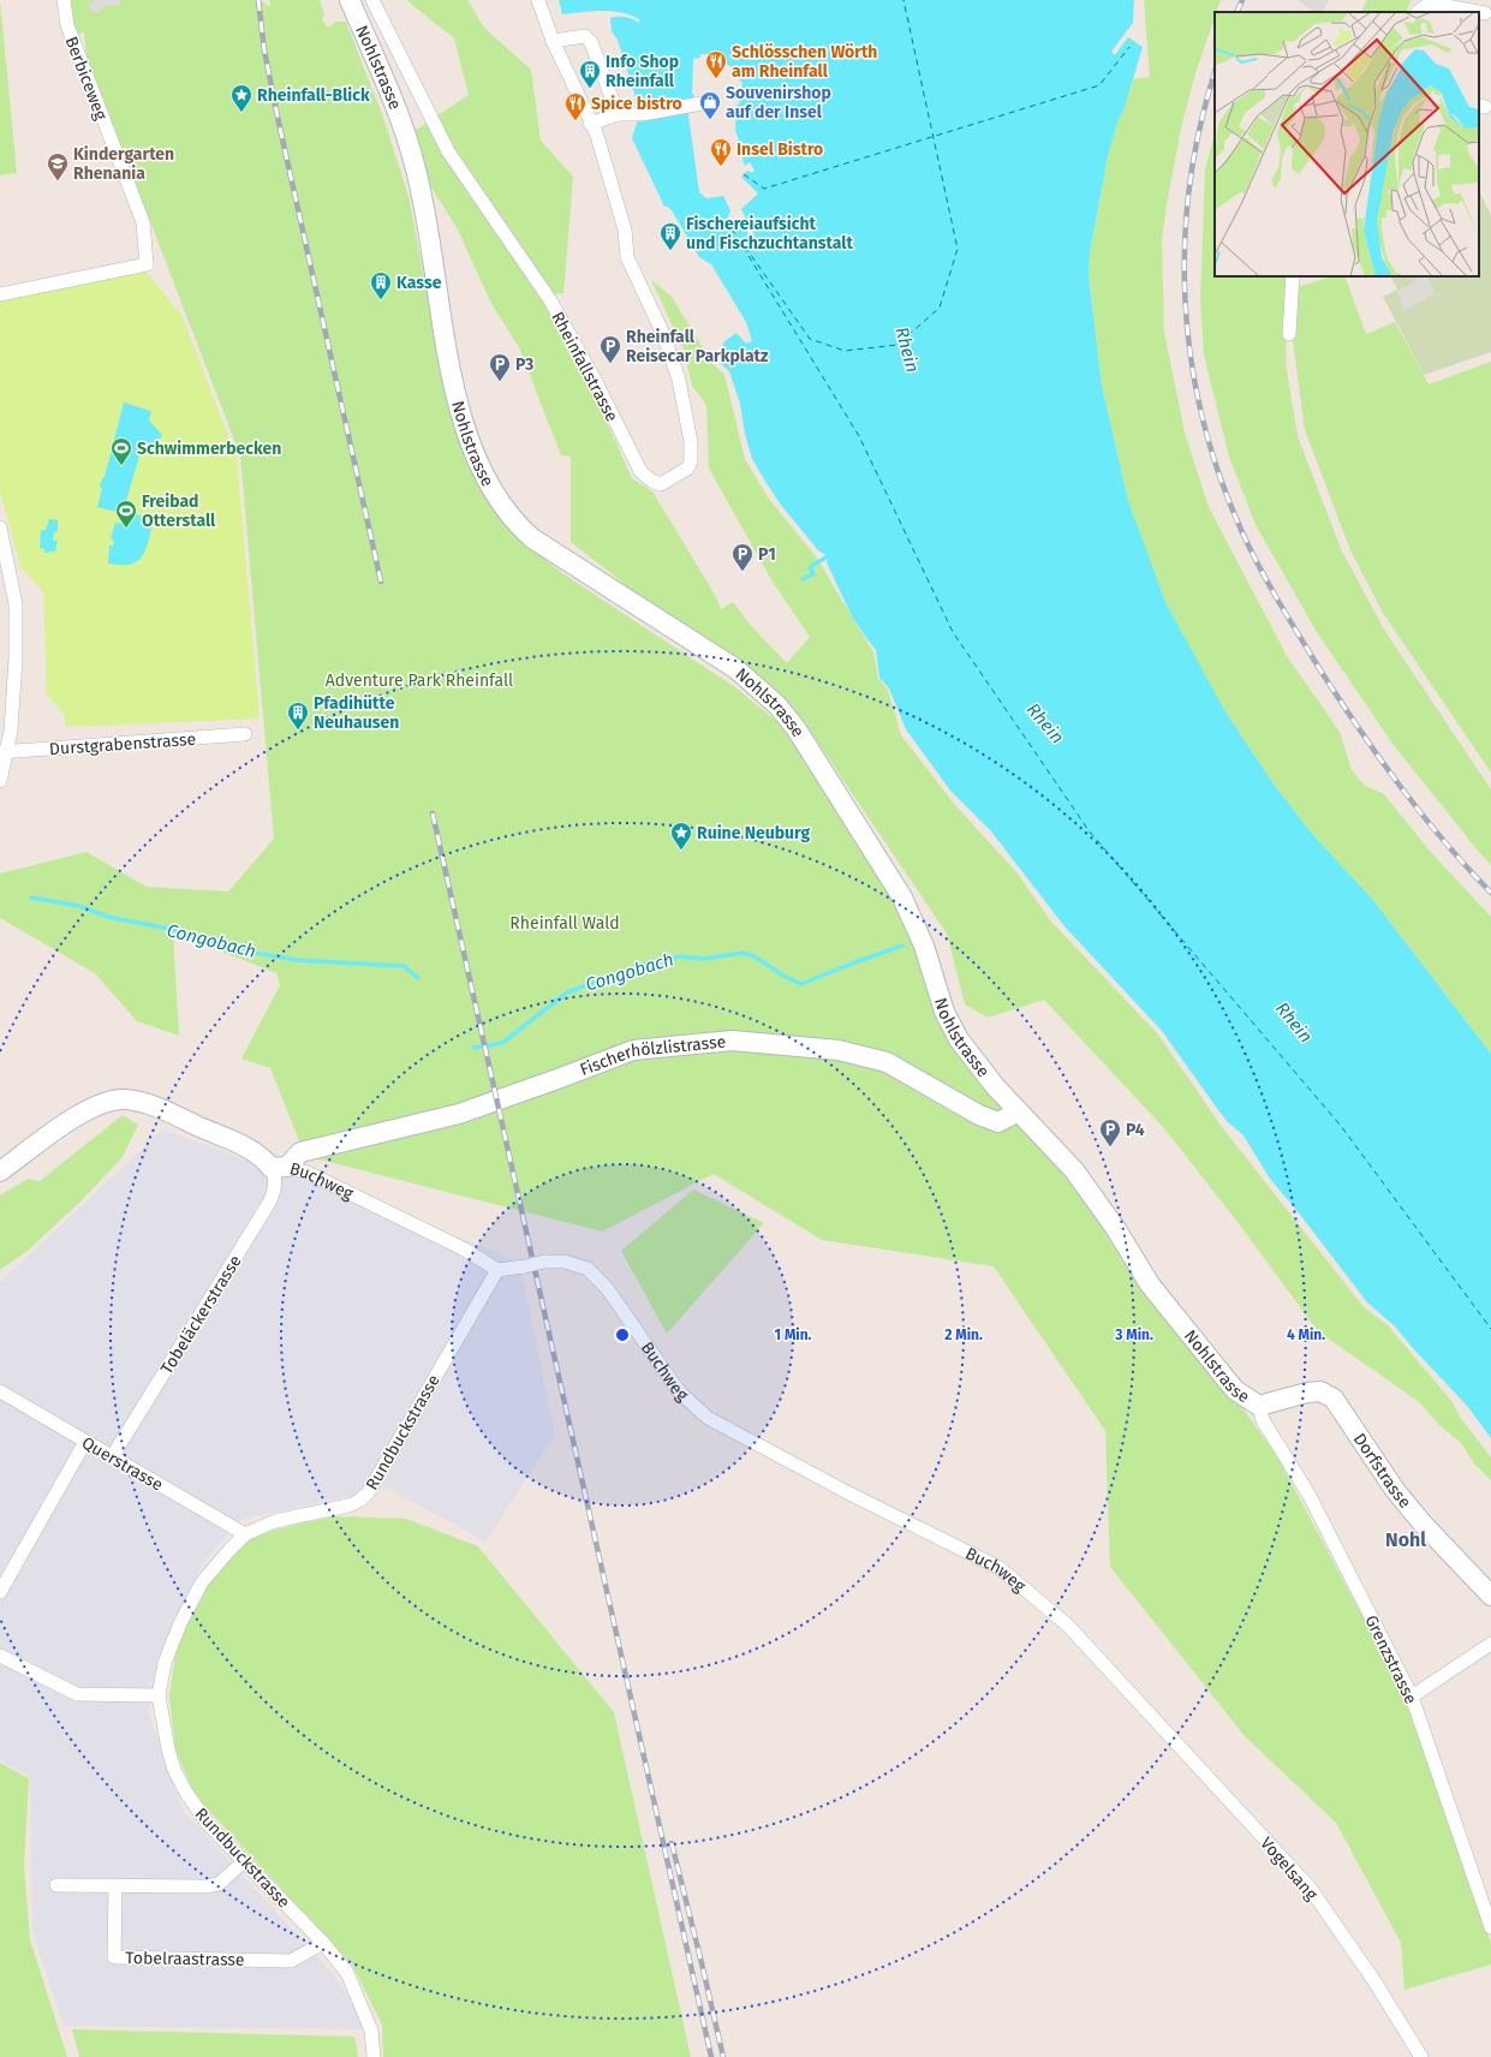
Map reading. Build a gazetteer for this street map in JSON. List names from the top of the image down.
{
  "streets": {
    "street": [
      "Nohlstrasse",
      "Berbiceweg",
      "Rheinfallstrasse",
      "Durstgrabenstrasse",
      "Fischerhölzlistrasse",
      "Buchweg",
      "Tobeläckerstrasse",
      "Rundbuckstrasse",
      "Querstrasse",
      "Dorfstrasse",
      "Grenzstrasse",
      "Vogelsang",
      "Tobelraastrasse"
    ]
  },
  "crossings": [
    ["Nohlstrasse", "Fischerhölzlistrasse"],
    ["Nohlstrasse", "Dorfstrasse"],
    ["Nohlstrasse", "Grenzstrasse"],
    ["Fischerhölzlistrasse", "Buchweg"],
    ["Fischerhölzlistrasse", "Tobeläckerstrasse"],
    ["Buchweg", "Tobeläckerstrasse"],
    ["Buchweg", "Rundbuckstrasse"],
    ["Buchweg", "Vogelsang"],
    ["Tobeläckerstrasse", "Querstrasse"],
    ["Rundbuckstrasse", "Querstrasse"],
    ["Rundbuckstrasse", "Tobelraastrasse"],
    ["Dorfstrasse", "Grenzstrasse"]
  ],
  "districts": ["Nohl"],
  "water": ["Rhein", "Congobach"],
  "parks": ["Adventure Park Rheinfall", "Rheinfall Wald"],
  "places": {
    "restaurant": ["Schlösschen Wörth am Rheinfall", "Spice bistro", "Insel Bistro"],
    "building": [
      "Info Shop Rheinfall",
      "Fischereiaufsicht und Fischzuchtanstalt",
      "Kasse",
      "Pfadihütte Neuhausen"
    ],
    "place": ["Rheinfall-Blick", "Ruine Neuburg"],
    "shop": ["Souvenirshop auf der Insel"],
    "school or university": ["Kindergarten Rhenania"],
    "parking": [
      "Rheinfall Reisecar Parkplatz",
      "P3",
      "P1",
      "P4"
    ],
    "sports": ["Schwimmerbecken", "Freibad Otterstall"]
  },
  "rings": [
    "1 Min.",
    "2 Min.",
    "3 Min.",
    "4 Min."
  ]
}
